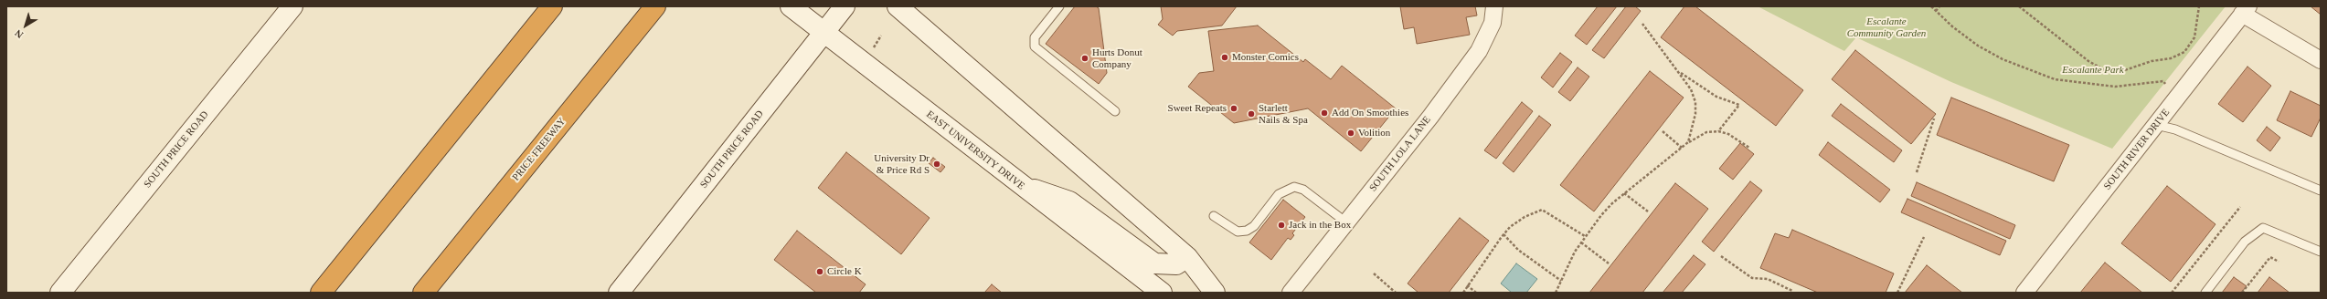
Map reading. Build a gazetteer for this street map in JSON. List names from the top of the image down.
{
  "streets": {
    "highway": ["PRICE FREEWAY"],
    "main road": ["SOUTH PRICE ROAD", "EAST UNIVERSITY DRIVE"],
    "street": ["SOUTH RIVER DRIVE", "SOUTH LOLA LANE"]
  },
  "crossings": [
    ["SOUTH PRICE ROAD", "EAST UNIVERSITY DRIVE"]
  ],
  "parks": ["Escalante Community Garden", "Escalante Park"],
  "places": [
    "Monster Comics",
    "Hurts Donut Company",
    "Sweet Repeats",
    "Add On Smoothies",
    "Starlett Nails & Spa",
    "Volition",
    "University Dr & Price Rd S",
    "Jack in the Box",
    "Circle K"
  ],
  "north": "bottom left"
}
